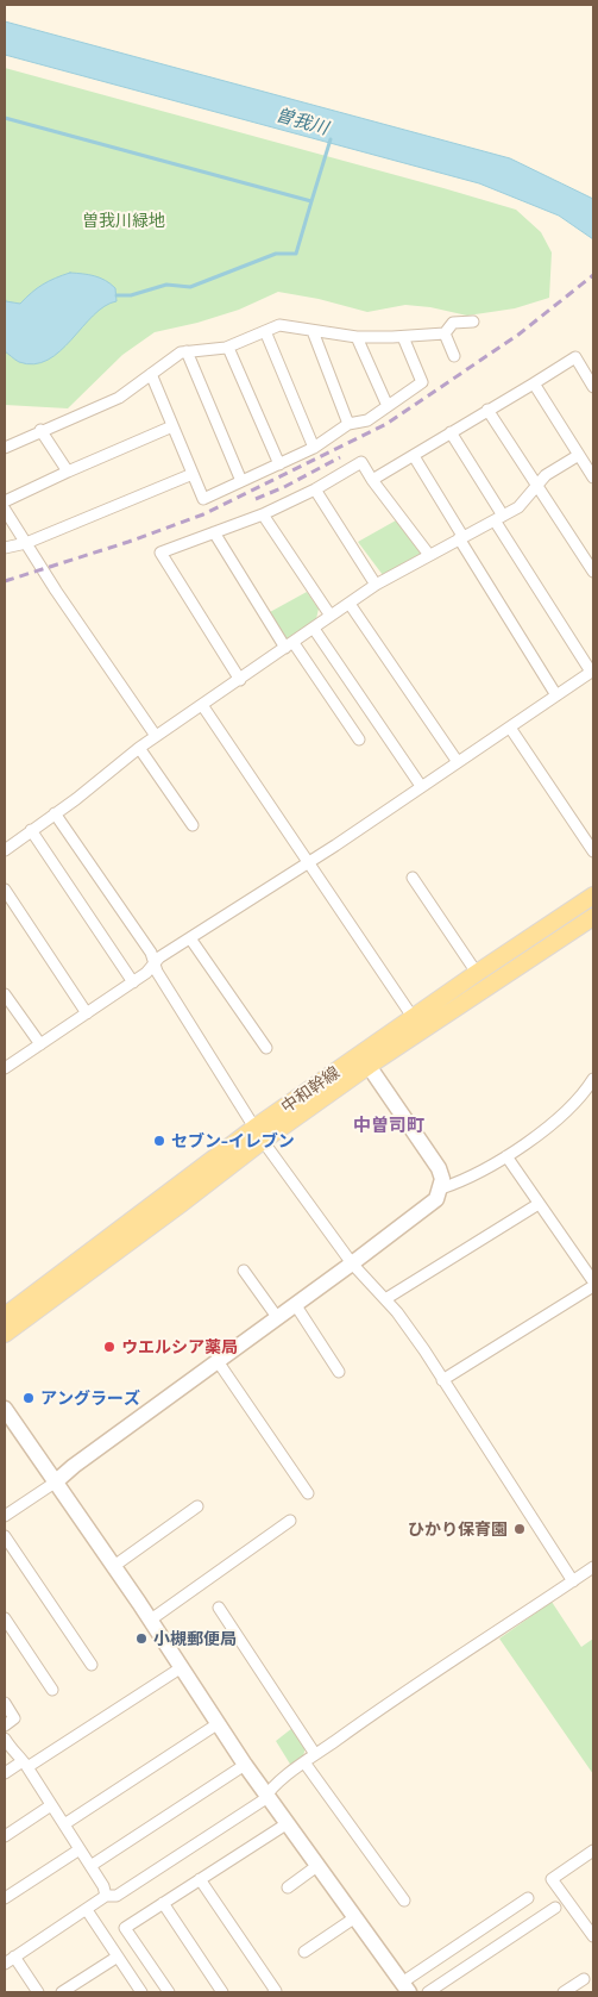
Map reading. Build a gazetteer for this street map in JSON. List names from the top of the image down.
{
  "streets": {
    "main road": ["中和幹線"]
  },
  "districts": ["中曽司町"],
  "water": ["曽我川"],
  "parks": ["曽我川緑地"],
  "places": [
    "セブン-イレブン",
    "ウエルシア薬局",
    "アングラーズ",
    "ひかり保育園",
    "小槻郵便局"
  ]
}
